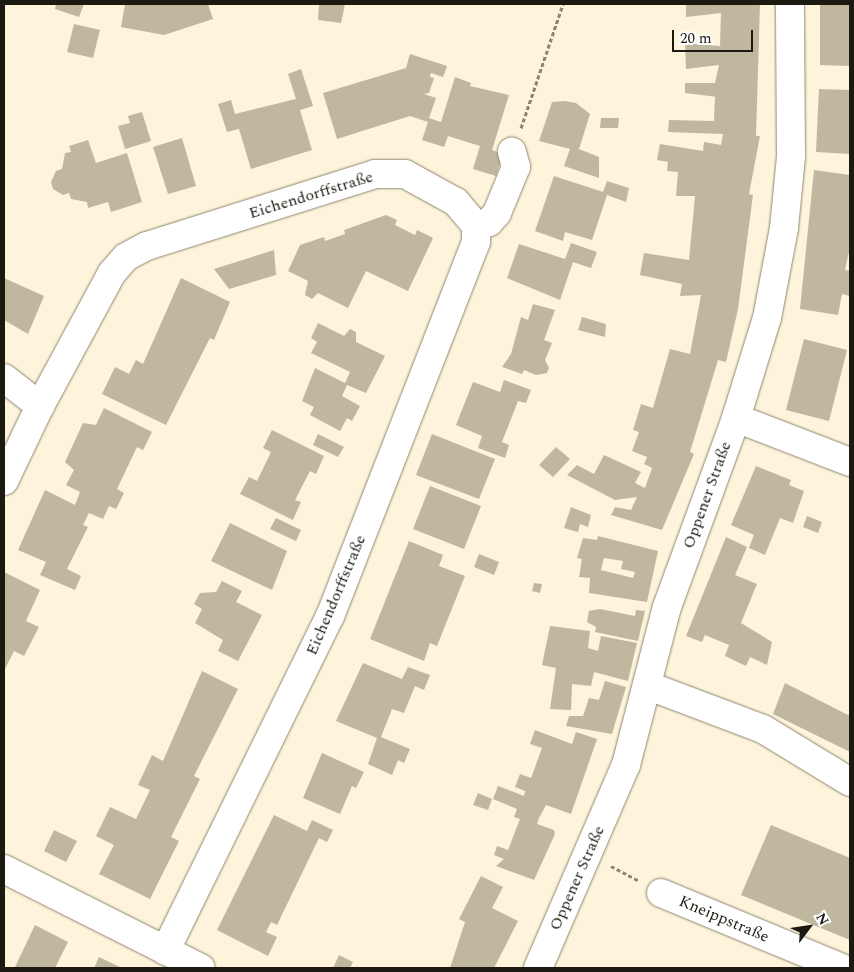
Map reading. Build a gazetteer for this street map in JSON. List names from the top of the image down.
{
  "streets": {
    "street": ["Eichendorffstraße", "Oppener Straße", "Kneippstraße"]
  },
  "scale_bar": "20 m",
  "north": "top right"
}
